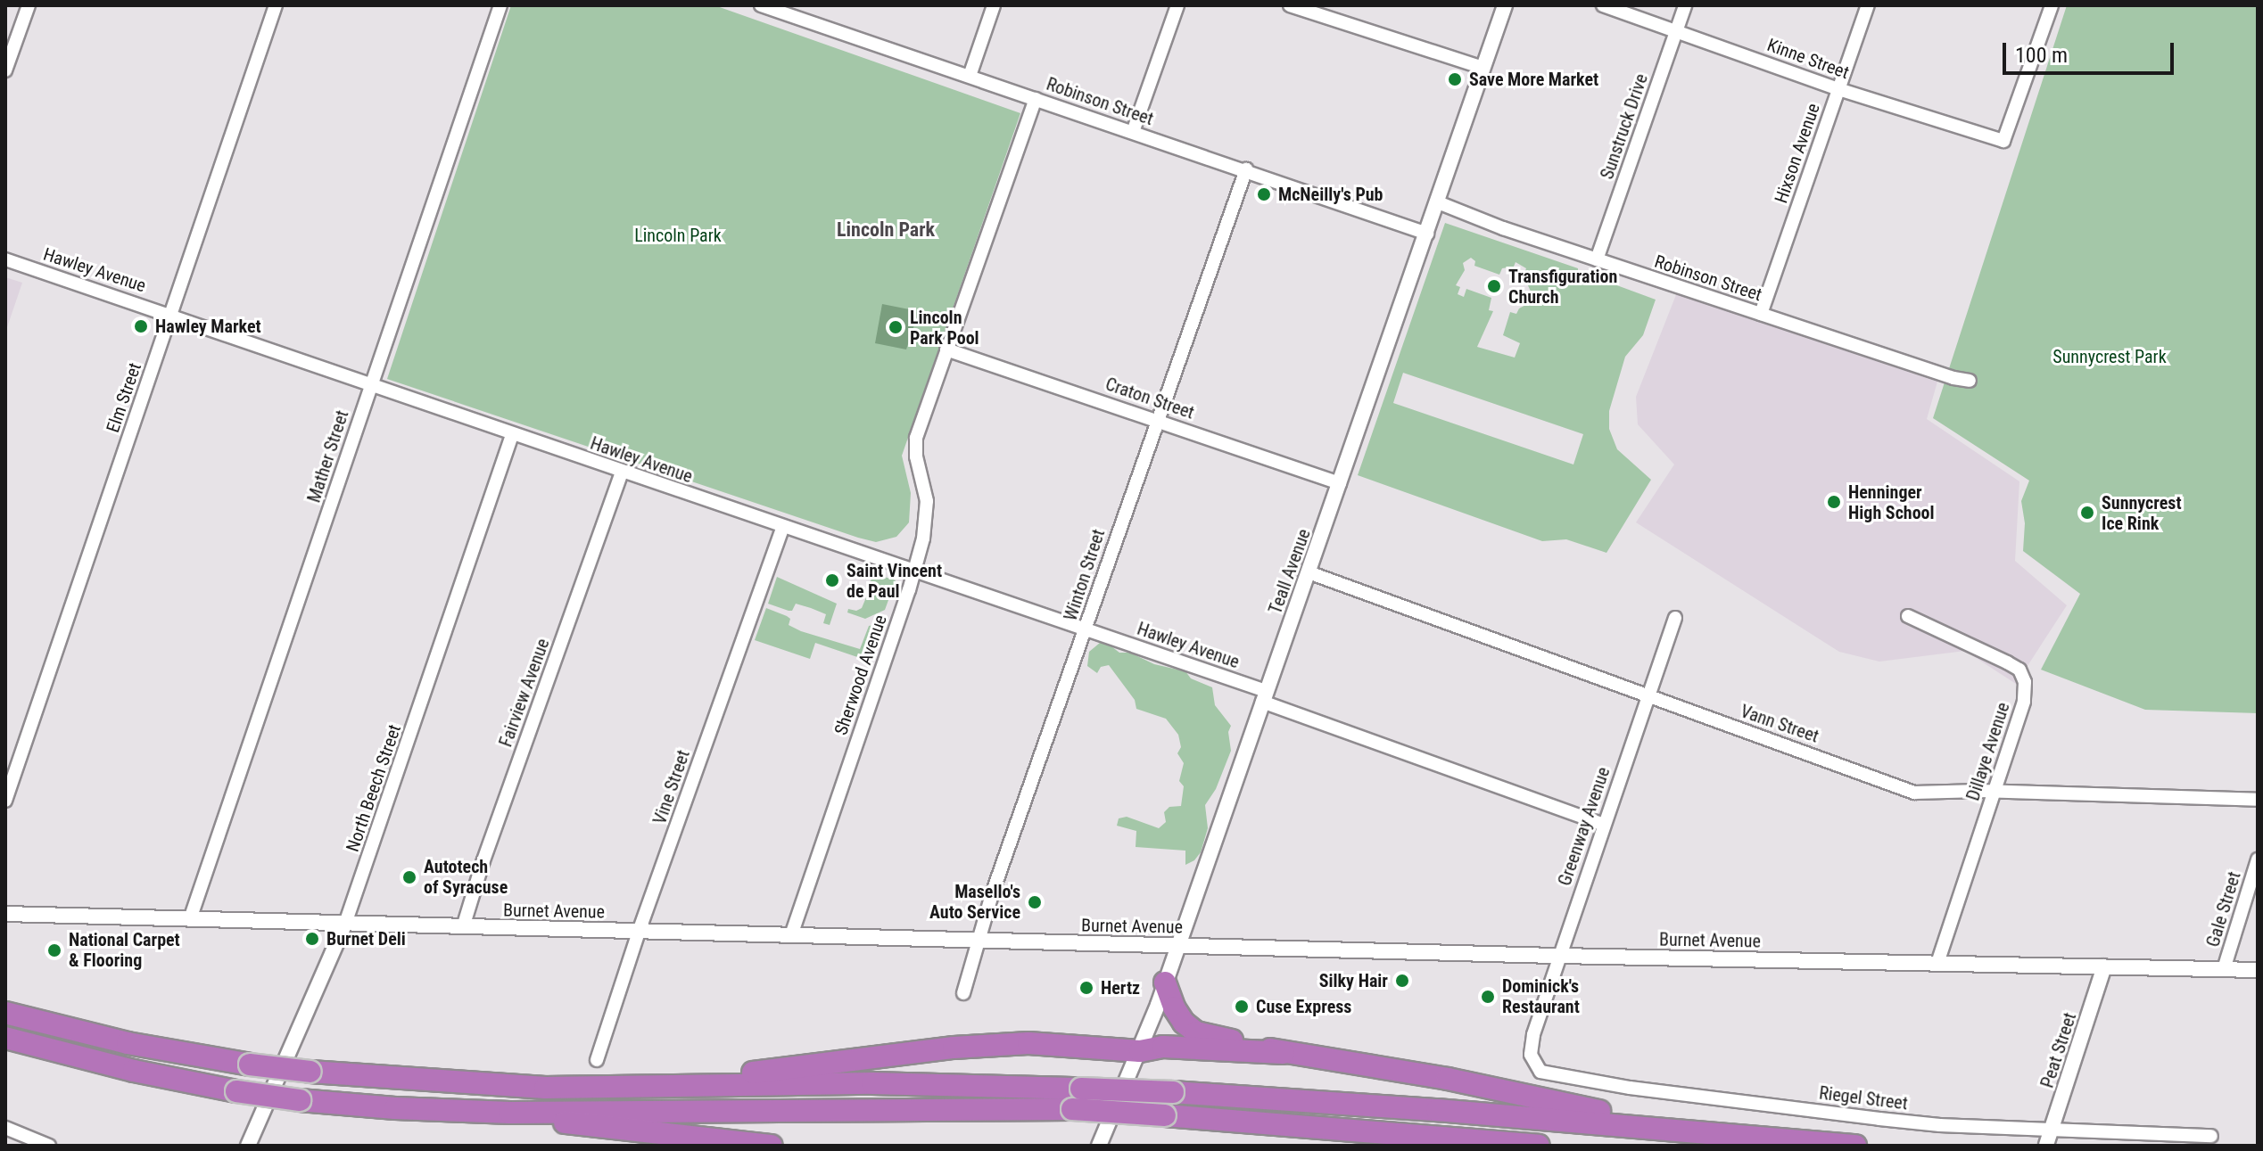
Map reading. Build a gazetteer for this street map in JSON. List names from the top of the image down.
{
  "streets": {
    "street": [
      "Kinne Street",
      "Robinson Street",
      "Sunstruck Drive",
      "Hixson Avenue",
      "Hawley Avenue",
      "Elm Street",
      "Craton Street",
      "Mather Street",
      "Teall Avenue",
      "Winton Street",
      "Sherwood Avenue",
      "Fairview Avenue",
      "Vann Street",
      "Dillaye Avenue",
      "Vine Street",
      "North Beech Street",
      "Greenway Avenue",
      "Gale Street",
      "Burnet Avenue",
      "Peat Street",
      "Riegel Street"
    ]
  },
  "crossings": [
    ["Kinne Street", "Sunstruck Drive"],
    ["Kinne Street", "Hixson Avenue"],
    ["Robinson Street", "Sunstruck Drive"],
    ["Robinson Street", "Hixson Avenue"],
    ["Robinson Street", "Teall Avenue"],
    ["Robinson Street", "Winton Street"],
    ["Robinson Street", "Sherwood Avenue"],
    ["Hawley Avenue", "Elm Street"],
    ["Hawley Avenue", "Mather Street"],
    ["Hawley Avenue", "Teall Avenue"],
    ["Hawley Avenue", "Winton Street"],
    ["Hawley Avenue", "Sherwood Avenue"],
    ["Hawley Avenue", "Fairview Avenue"],
    ["Hawley Avenue", "Vine Street"],
    ["Hawley Avenue", "North Beech Street"],
    ["Hawley Avenue", "Greenway Avenue"],
    ["Craton Street", "Teall Avenue"],
    ["Craton Street", "Winton Street"],
    ["Craton Street", "Sherwood Avenue"],
    ["Mather Street", "Burnet Avenue"],
    ["Teall Avenue", "Vann Street"],
    ["Teall Avenue", "Burnet Avenue"],
    ["Winton Street", "Burnet Avenue"],
    ["Sherwood Avenue", "Burnet Avenue"],
    ["Fairview Avenue", "Burnet Avenue"],
    ["Vann Street", "Dillaye Avenue"],
    ["Vann Street", "Greenway Avenue"],
    ["Dillaye Avenue", "Burnet Avenue"],
    ["Vine Street", "Burnet Avenue"],
    ["North Beech Street", "Burnet Avenue"],
    ["Greenway Avenue", "Burnet Avenue"],
    ["Greenway Avenue", "Riegel Street"],
    ["Gale Street", "Burnet Avenue"],
    ["Burnet Avenue", "Peat Street"],
    ["Peat Street", "Riegel Street"]
  ],
  "districts": ["Lincoln Park"],
  "parks": ["Lincoln Park", "Sunnycrest Park"],
  "places": [
    "Save More Market",
    "McNeilly's Pub",
    "Transfiguration Church",
    "Hawley Market",
    "Lincoln Park Pool",
    "Henninger High School",
    "Sunnycrest Ice Rink",
    "Saint Vincent de Paul",
    "Autotech of Syracuse",
    "Masello's Auto Service",
    "Burnet Deli",
    "National Carpet & Flooring",
    "Silky Hair",
    "Hertz",
    "Dominick's Restaurant",
    "Cuse Express"
  ],
  "scale_bar": "100 m"
}
